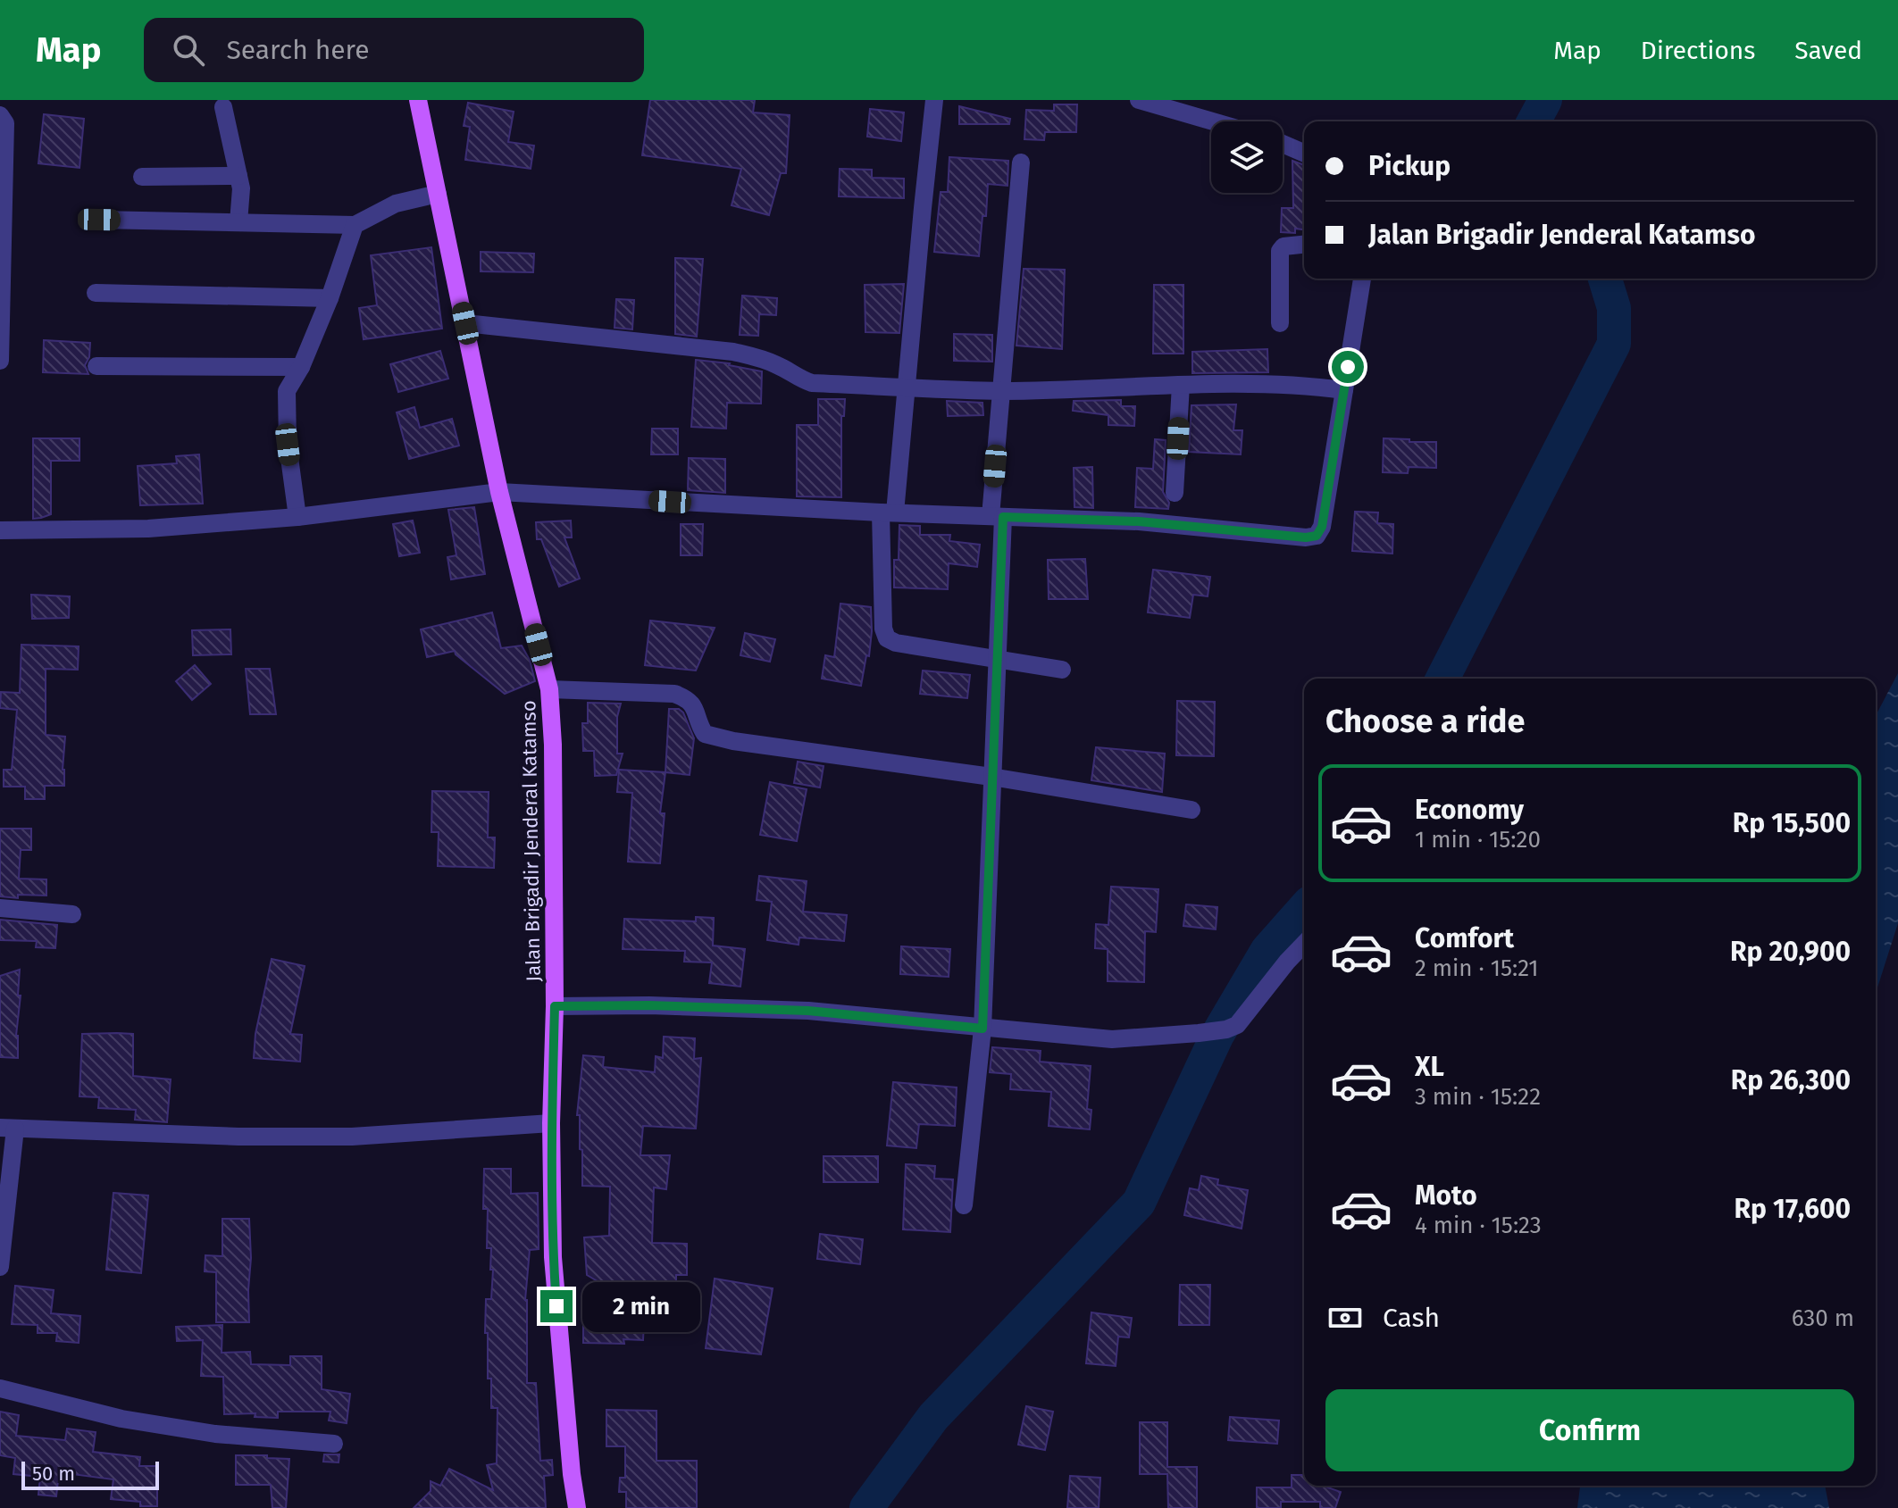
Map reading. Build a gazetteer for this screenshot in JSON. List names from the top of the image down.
{
  "streets": {
    "main road": ["Jalan Brigadir Jenderal Katamso"]
  },
  "scale_bar": "50 m",
  "page": {
    "header": "Map",
    "search": "Search here",
    "nav": ["Map", "Directions", "Saved"],
    "banner": ["Pickup", "Jalan Brigadir Jenderal Katamso"],
    "heading": "Choose a ride",
    "list": [
      {
        "name": "Economy",
        "note": "1 min · 15:20",
        "value": "Rp 15,500"
      },
      {
        "name": "Comfort",
        "note": "2 min · 15:21",
        "value": "Rp 20,900"
      },
      {
        "name": "XL",
        "note": "3 min · 15:22",
        "value": "Rp 26,300"
      },
      {
        "name": "Moto",
        "note": "4 min · 15:23",
        "value": "Rp 17,600"
      }
    ],
    "pay": ["Cash", "630 m"],
    "bubble": "2 min",
    "buttons": "Confirm",
    "scale": "50 m"
  }
}
